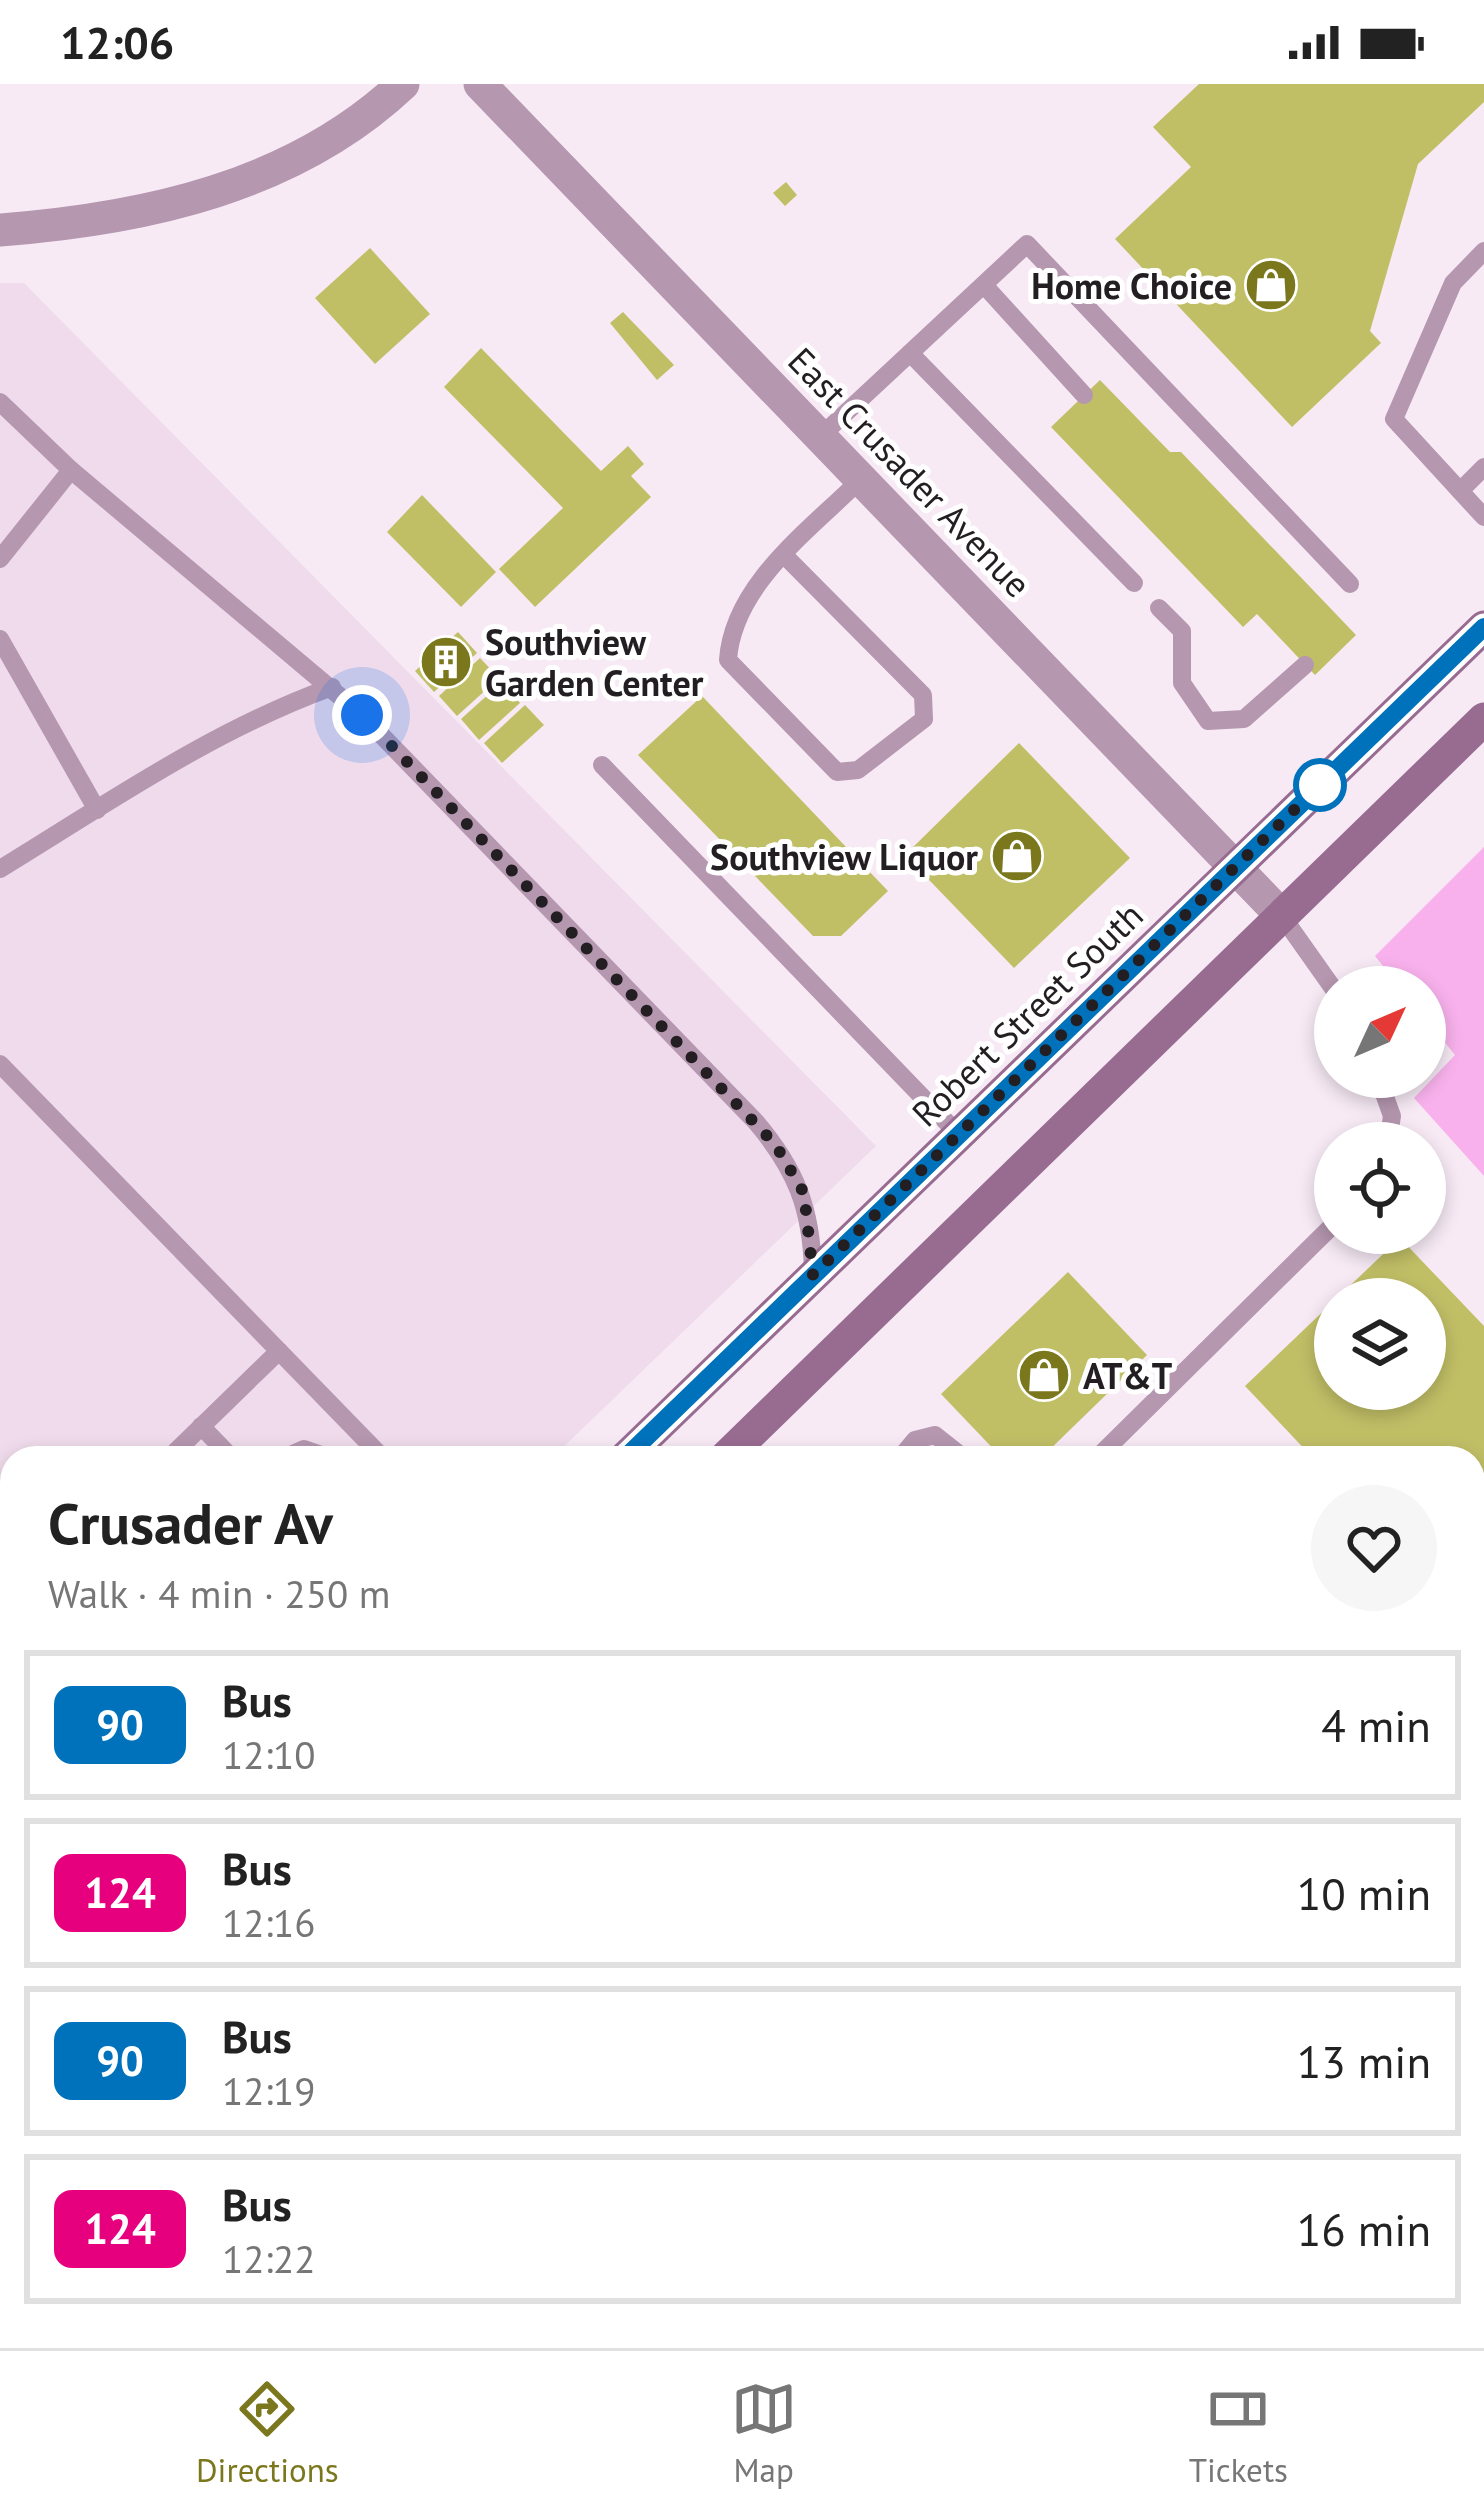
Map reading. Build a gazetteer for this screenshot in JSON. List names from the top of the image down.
{
  "streets": {
    "main road": ["Robert Street South"],
    "street": ["East Crusader Avenue"]
  },
  "crossings": [
    ["East Crusader Avenue", "Robert Street South"]
  ],
  "places": {
    "shop": ["Home Choice", "Southview Liquor", "AT&T"],
    "building": ["Southview Garden Center"]
  },
  "lines": ["bus line 90"],
  "north": "top right",
  "page": {
    "status": "12:06",
    "heading": ["Crusader Av", "Walk · 4 min · 250 m"],
    "list": [
      {
        "mark": "90",
        "name": "Bus",
        "note": "12:10",
        "value": "4 min"
      },
      {
        "mark": "124",
        "name": "Bus",
        "note": "12:16",
        "value": "10 min"
      },
      {
        "mark": "90",
        "name": "Bus",
        "note": "12:19",
        "value": "13 min"
      },
      {
        "mark": "124",
        "name": "Bus",
        "note": "12:22",
        "value": "16 min"
      }
    ],
    "tabs": ["Directions", "Map", "Tickets"]
  }
}
